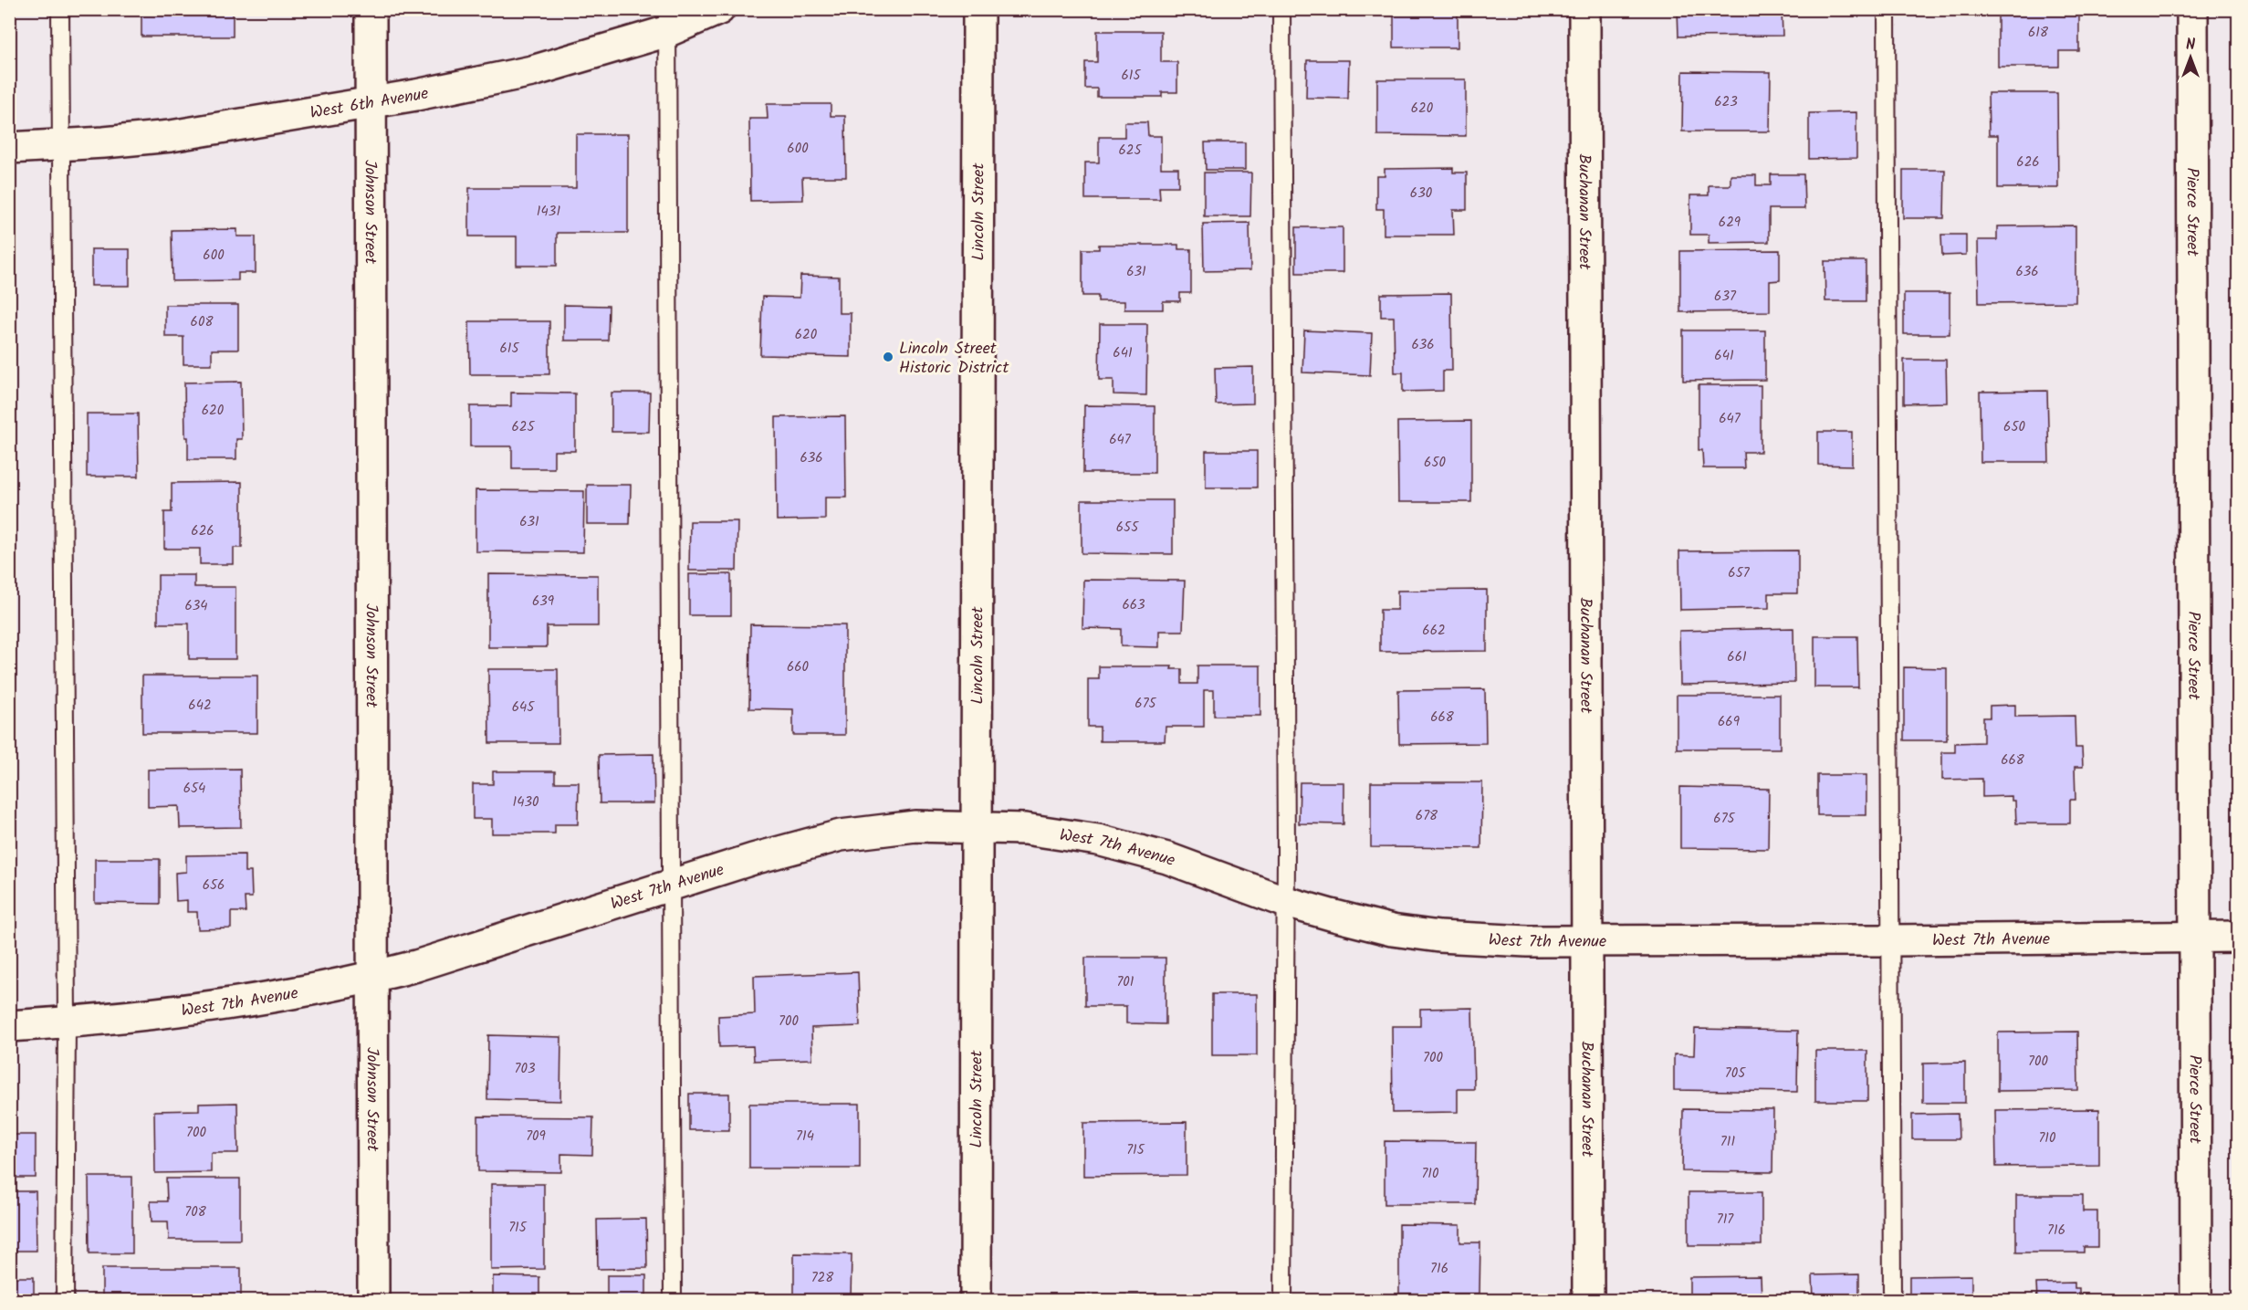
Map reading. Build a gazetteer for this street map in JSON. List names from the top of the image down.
{
  "streets": {
    "street": [
      "West 6th Avenue",
      "Johnson Street",
      "Lincoln Street",
      "Buchanan Street",
      "Pierce Street",
      "West 7th Avenue"
    ]
  },
  "crossings": [
    ["West 6th Avenue", "Johnson Street"],
    ["Johnson Street", "West 7th Avenue"],
    ["Lincoln Street", "West 7th Avenue"],
    ["Buchanan Street", "West 7th Avenue"],
    ["Pierce Street", "West 7th Avenue"]
  ],
  "places": ["Lincoln Street Historic District"],
  "house_numbers": [
    "618",
    "615",
    "623",
    "620",
    "600",
    "625",
    "626",
    "630",
    "1431",
    "629",
    "600",
    "631",
    "636",
    "637",
    "608",
    "620",
    "636",
    "615",
    "641",
    "641",
    "620",
    "647",
    "625",
    "650",
    "647",
    "636",
    "650",
    "631",
    "655",
    "626",
    "657",
    "639",
    "663",
    "634",
    "662",
    "661",
    "660",
    "675",
    "642",
    "645",
    "668",
    "669",
    "668",
    "654",
    "1430",
    "678",
    "675",
    "656",
    "701",
    "700",
    "700",
    "700",
    "703",
    "705",
    "700",
    "709",
    "714",
    "710",
    "711",
    "715",
    "710",
    "708",
    "717",
    "715",
    "716",
    "716",
    "728"
  ],
  "north": "top"
}
